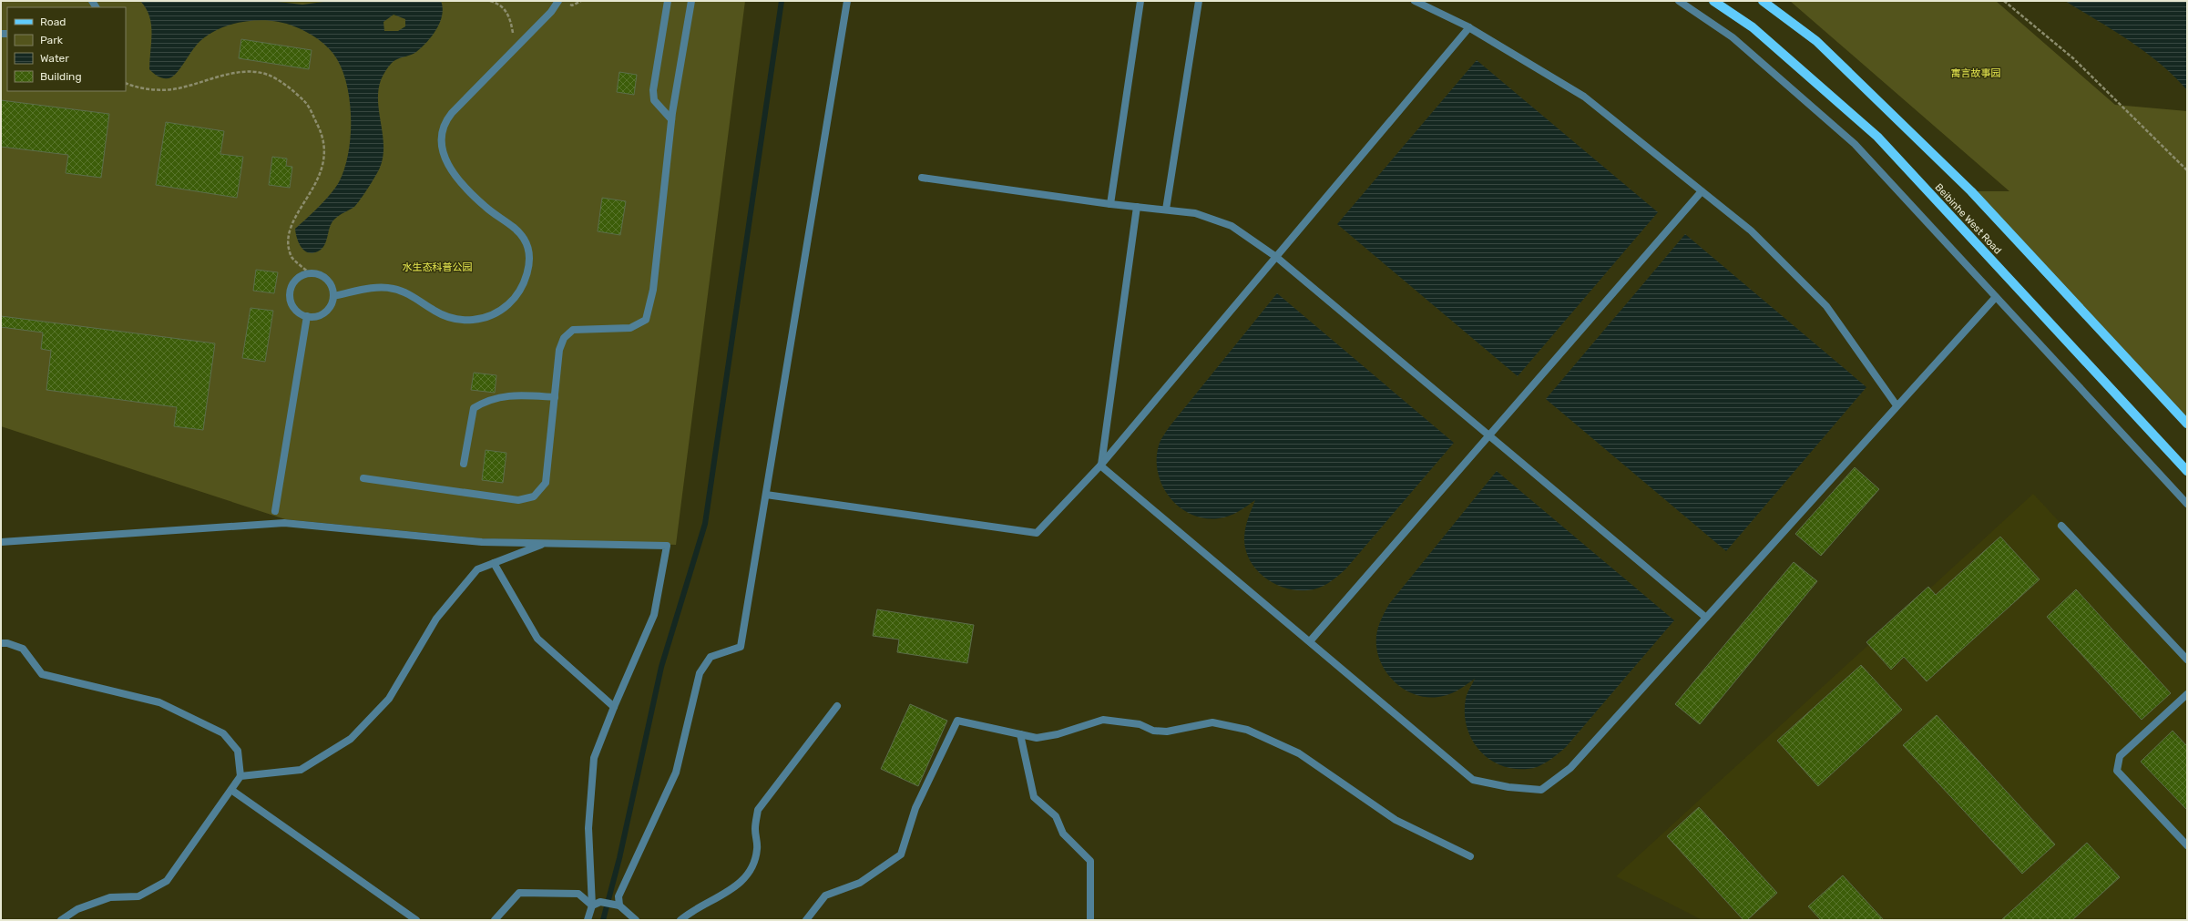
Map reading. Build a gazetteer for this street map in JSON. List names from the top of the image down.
{
  "streets": {
    "main road": ["Beibinhe West Road"]
  },
  "parks": ["寓言故事园", "水生态科普公园"],
  "legend": [
    "Road",
    "Park",
    "Water",
    "Building"
  ]
}
